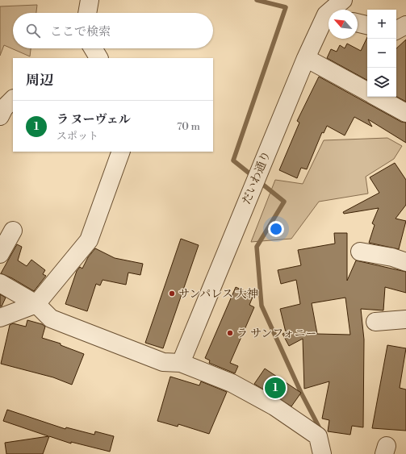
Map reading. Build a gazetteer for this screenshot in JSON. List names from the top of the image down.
{
  "streets": {
    "street": ["だいわ通り"]
  },
  "places": ["サンパレス 大神", "ラ サンフォニー"],
  "north": "top left",
  "page": {
    "map_buttons": ["+", "−"],
    "search": "ここで検索",
    "heading": "周辺",
    "list": [
      {
        "mark": "1",
        "name": "ラ ヌーヴェル",
        "note": "スポット",
        "value": "70 m"
      }
    ],
    "pins": "1"
  }
}
